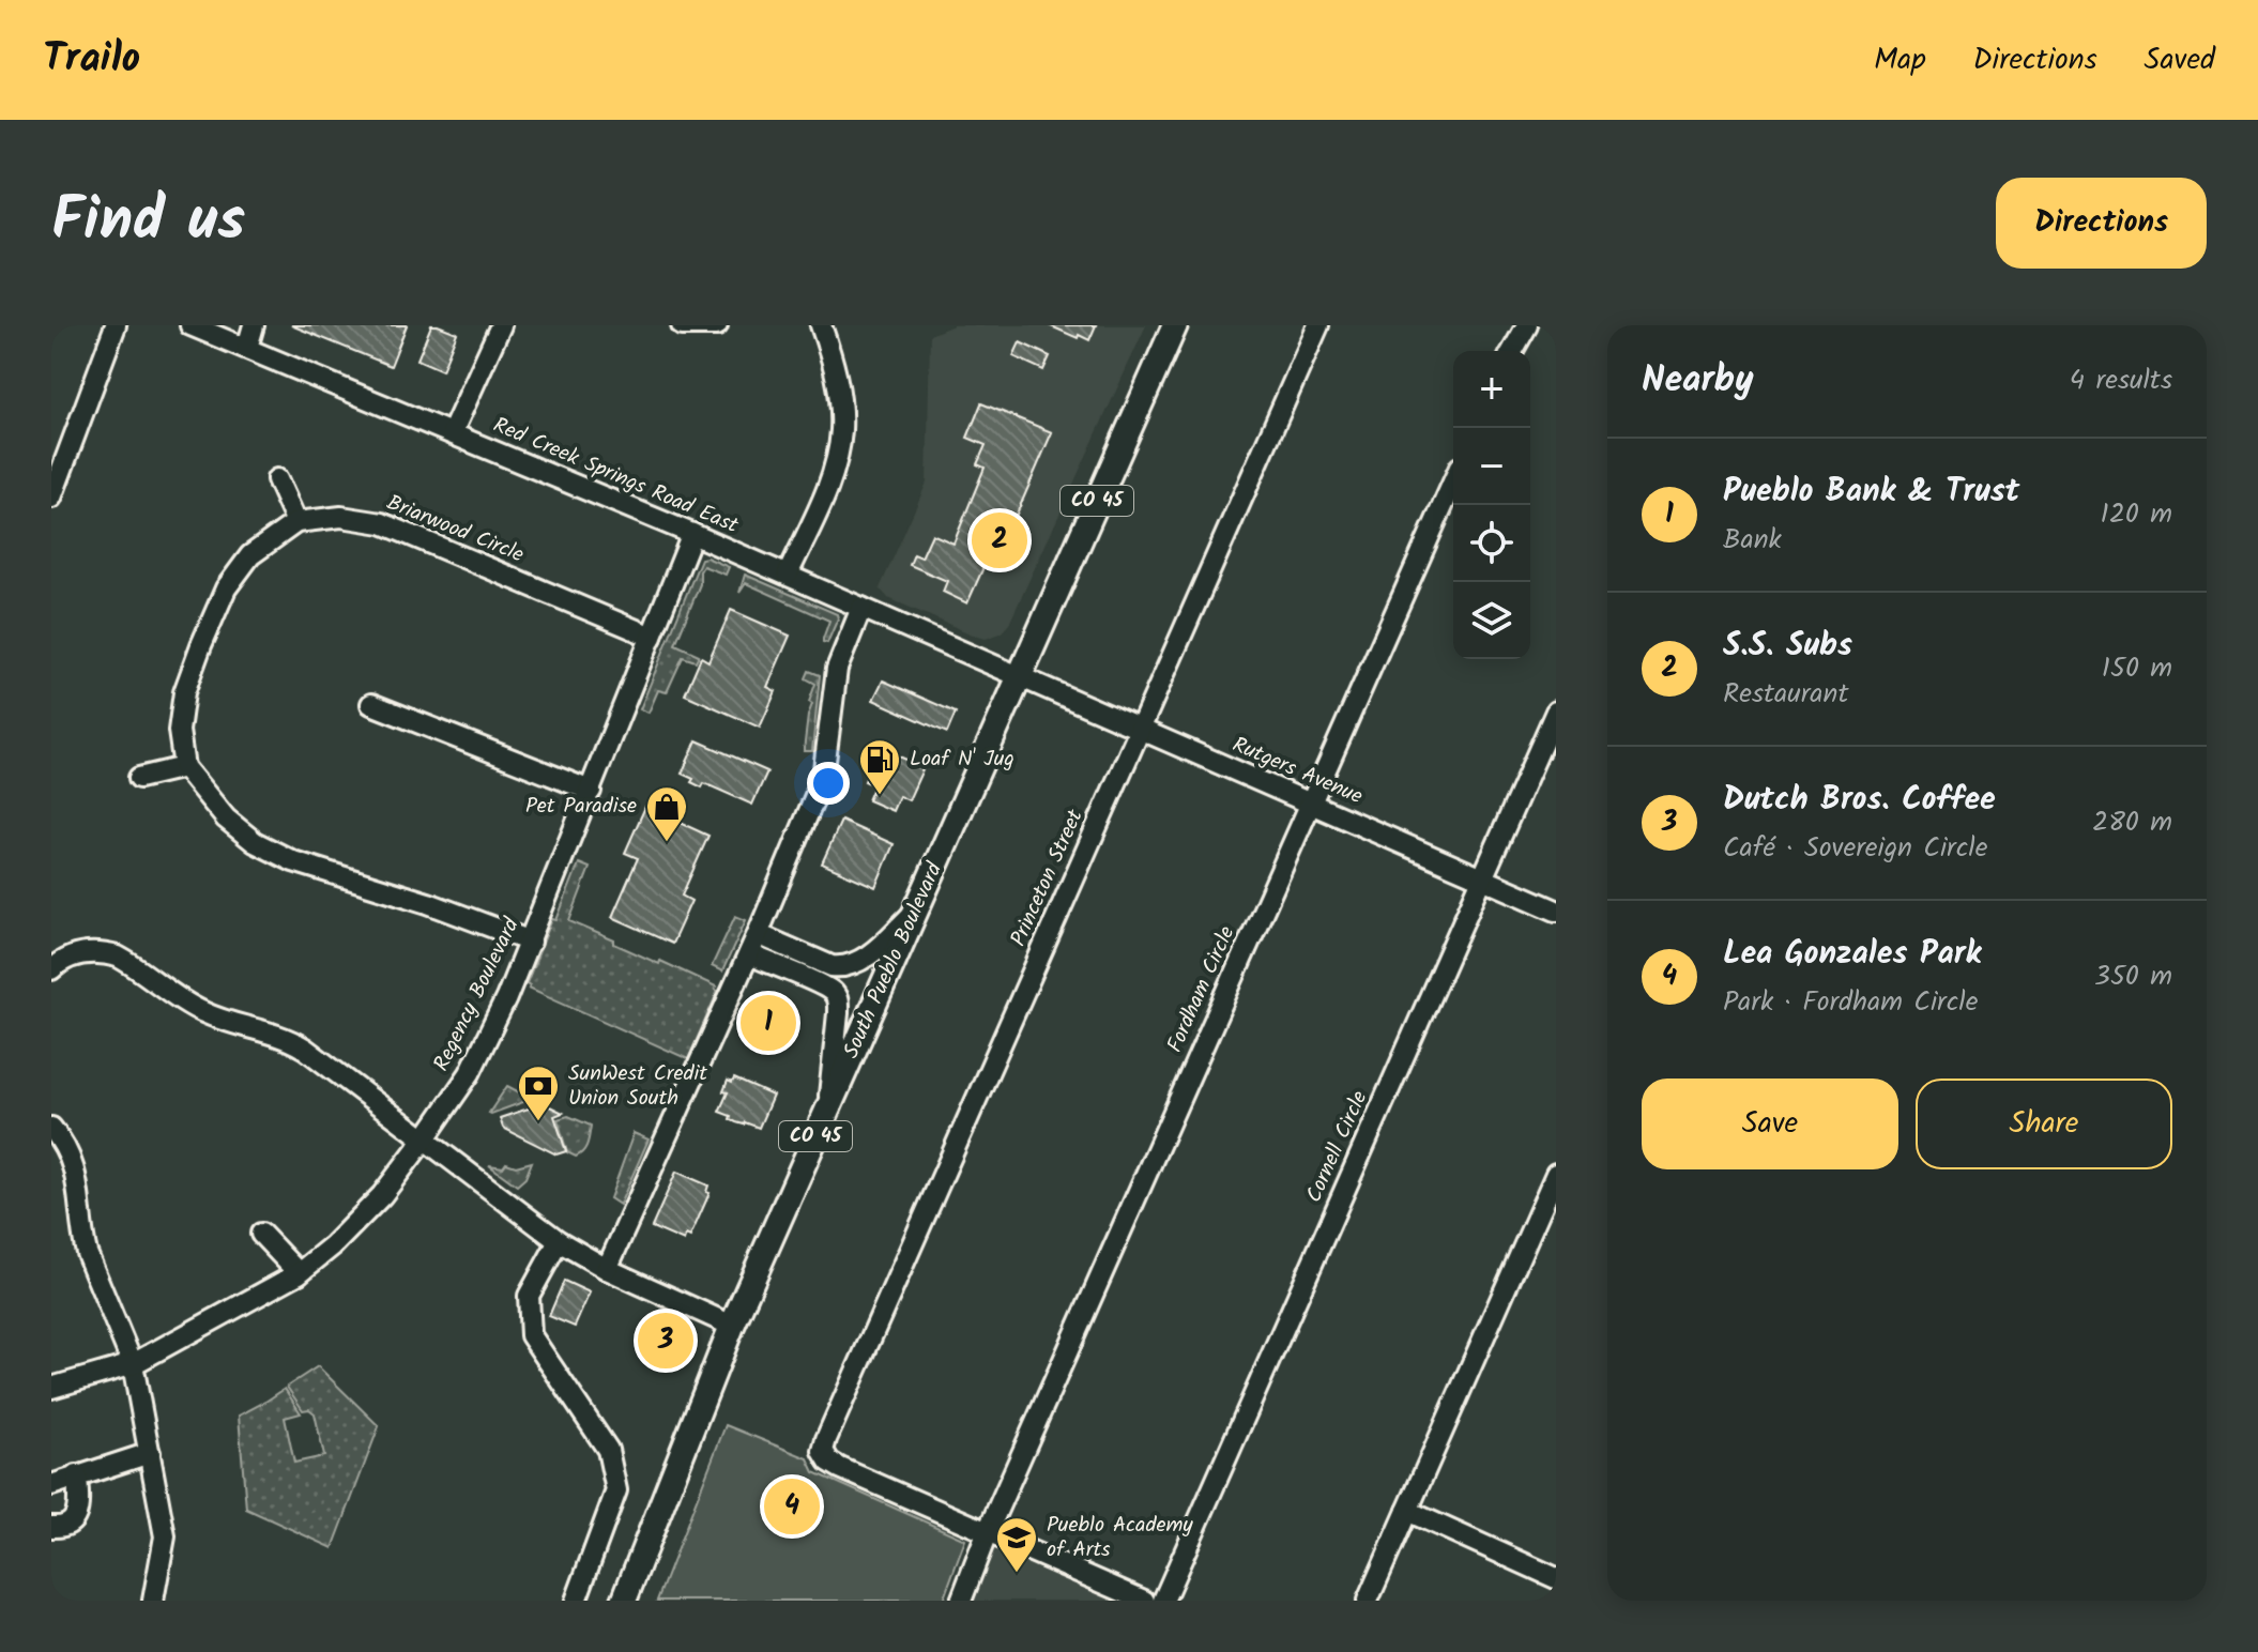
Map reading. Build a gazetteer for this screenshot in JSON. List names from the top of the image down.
{
  "streets": {
    "main road": ["CO 45", "South Pueblo Boulevard"],
    "street": [
      "Red Creek Springs Road East",
      "Briarwood Circle",
      "Rutgers Avenue",
      "Princeton Street",
      "Fordham Circle",
      "Regency Boulevard",
      "Cornell Circle"
    ]
  },
  "crossings": [
    ["Red Creek Springs Road East", "Rutgers Avenue"],
    ["Red Creek Springs Road East", "South Pueblo Boulevard"],
    ["Red Creek Springs Road East", "Regency Boulevard"],
    ["Briarwood Circle", "Regency Boulevard"],
    ["Rutgers Avenue", "Princeton Street"],
    ["Rutgers Avenue", "South Pueblo Boulevard"],
    ["Rutgers Avenue", "Fordham Circle"],
    ["Rutgers Avenue", "Cornell Circle"],
    ["Princeton Street", "Fordham Circle"]
  ],
  "places": {
    "fuel station": ["Loaf N' Jug"],
    "shop": ["Pet Paradise"],
    "bank": ["SunWest Credit Union South"],
    "school or university": ["Pueblo Academy of Arts"]
  },
  "page": {
    "header": "Trailo",
    "nav": ["Map", "Directions", "Saved"],
    "title": "Find us",
    "buttons": [
      "Directions",
      ["Save", "Share"]
    ],
    "heading": ["Nearby", "4 results"],
    "map_buttons": ["+", "−"],
    "list": [
      {
        "mark": "1",
        "name": "Pueblo Bank & Trust",
        "note": "Bank",
        "value": "120 m"
      },
      {
        "mark": "2",
        "name": "S.S. Subs",
        "note": "Restaurant",
        "value": "150 m"
      },
      {
        "mark": "3",
        "name": "Dutch Bros. Coffee",
        "note": "Café · Sovereign Circle",
        "value": "280 m"
      },
      {
        "mark": "4",
        "name": "Lea Gonzales Park",
        "note": "Park · Fordham Circle",
        "value": "350 m"
      }
    ],
    "pins": [
      "2",
      "1",
      "3",
      "4"
    ]
  }
}
